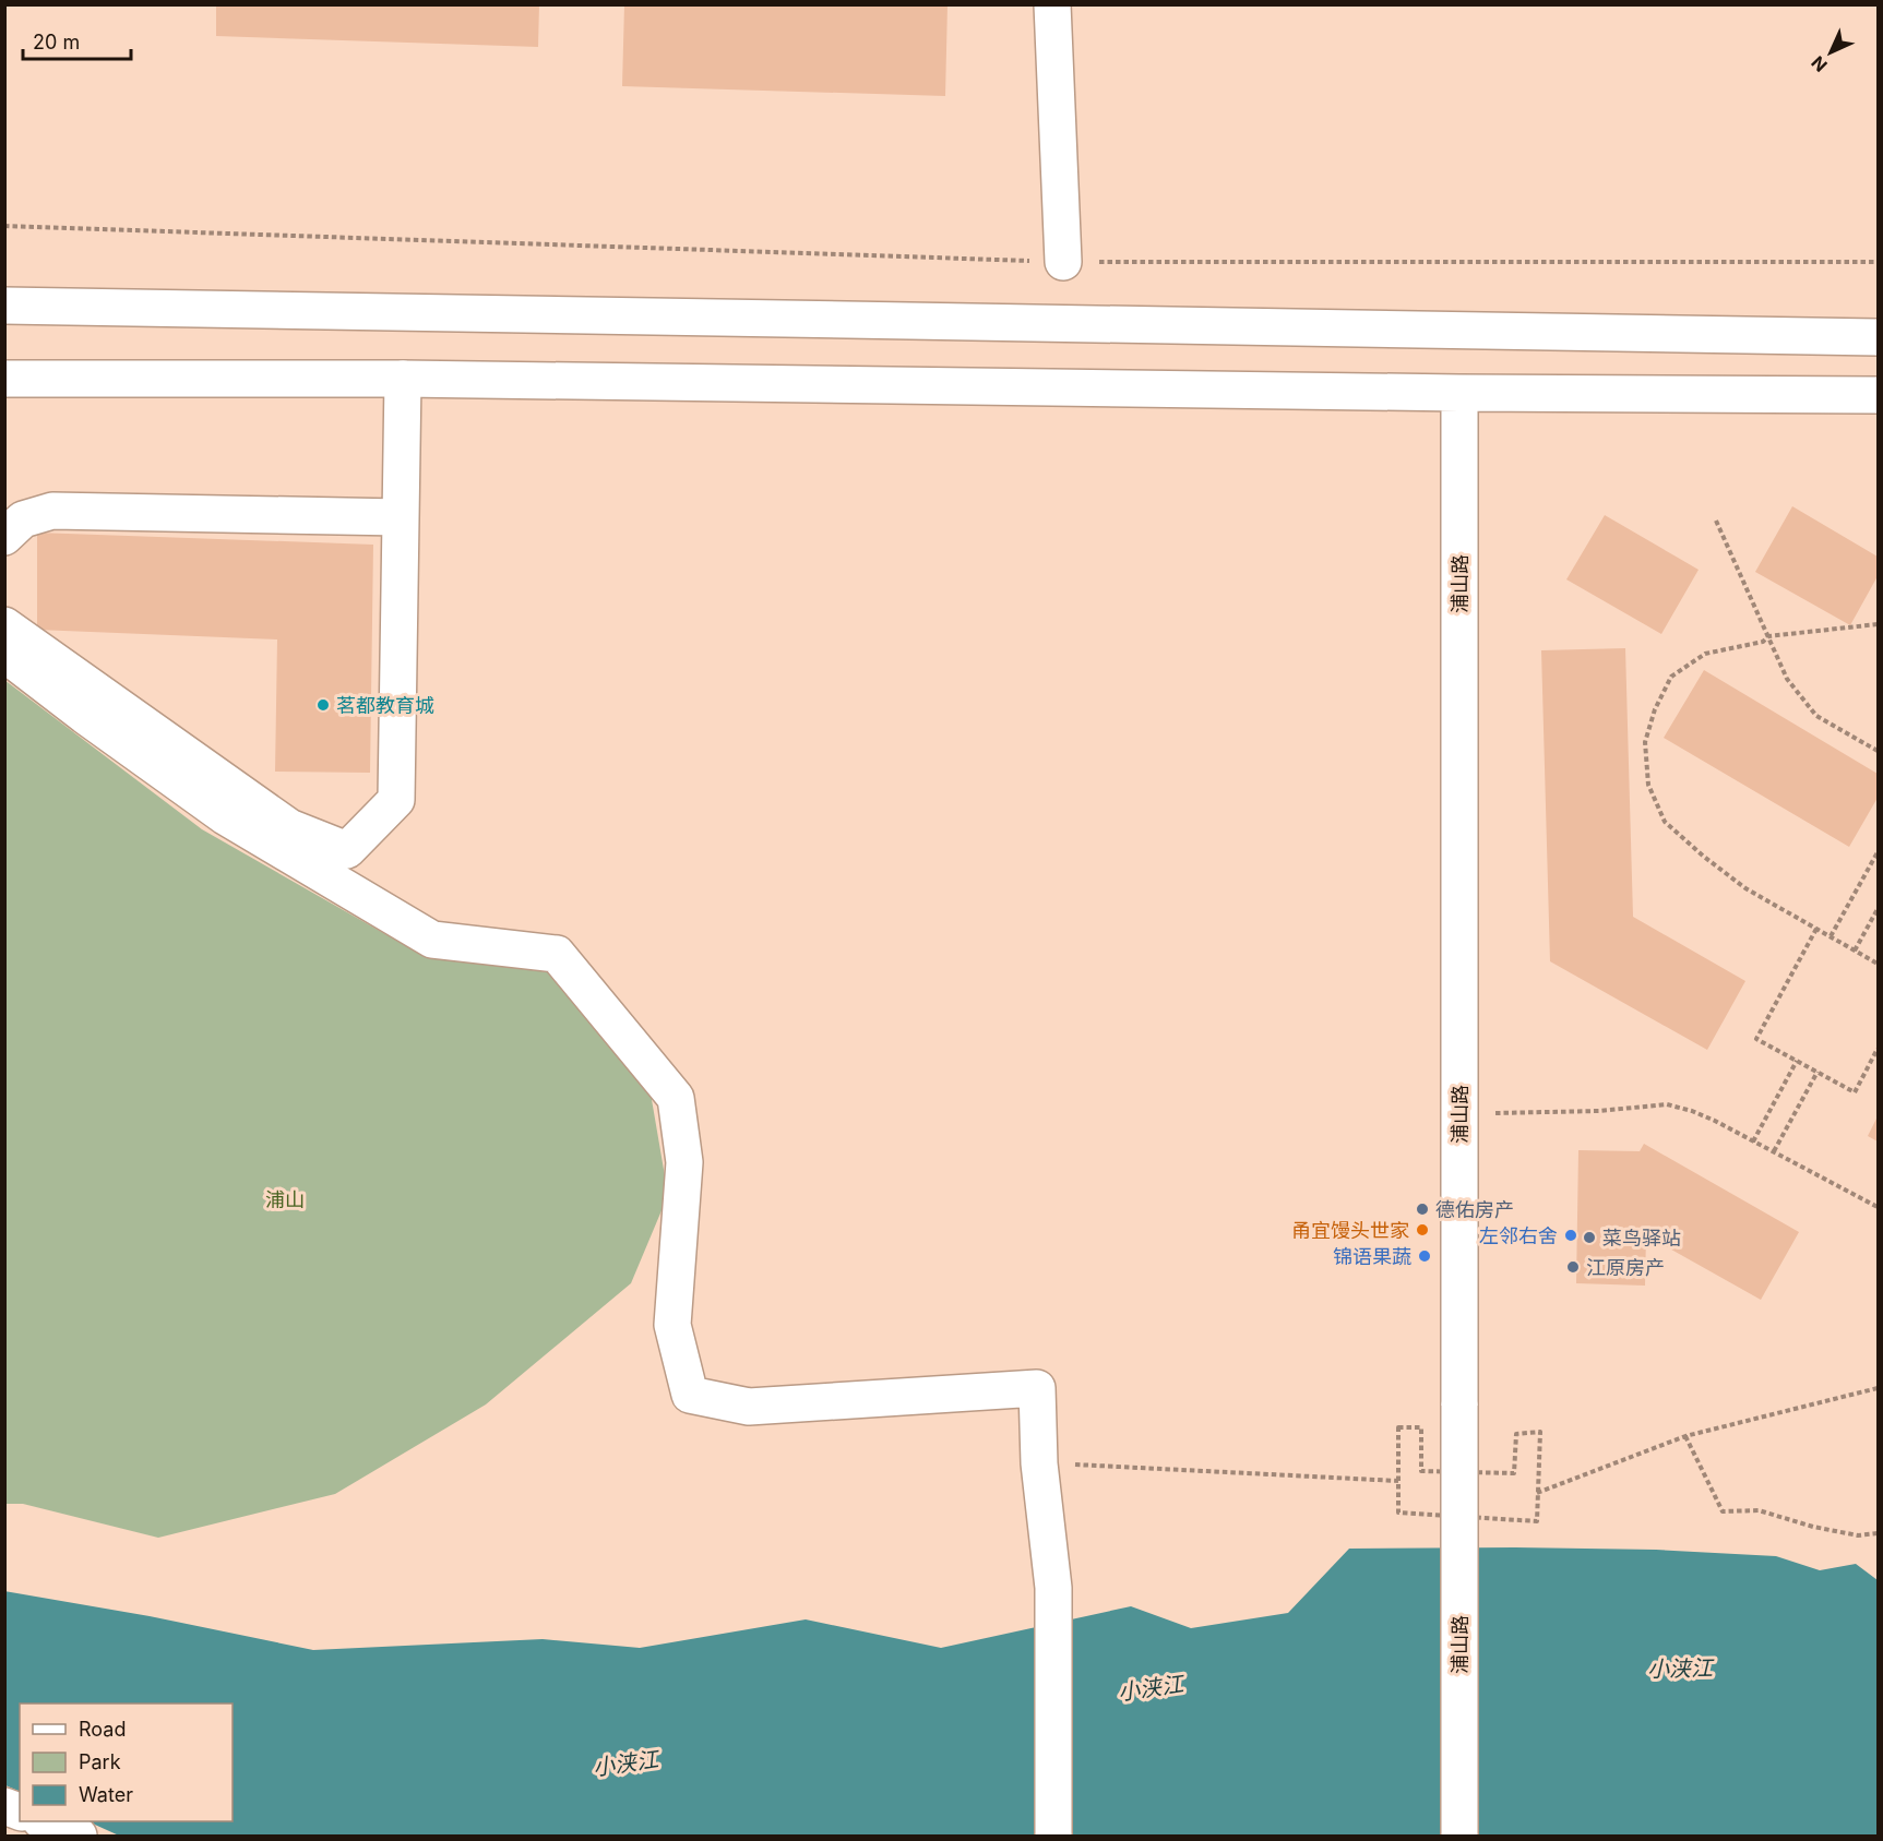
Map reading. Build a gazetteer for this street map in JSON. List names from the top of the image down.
{
  "streets": {
    "street": ["浦山路"]
  },
  "water": ["小浃江"],
  "parks": ["浦山"],
  "places": [
    "茗都教育城",
    "德佑房产",
    "甬宜馒头世家",
    "左邻右舍",
    "菜鸟驿站",
    "锦语果蔬",
    "江原房产"
  ],
  "legend": ["Road", "Park", "Water"],
  "scale_bar": "20 m",
  "north": "bottom left"
}
